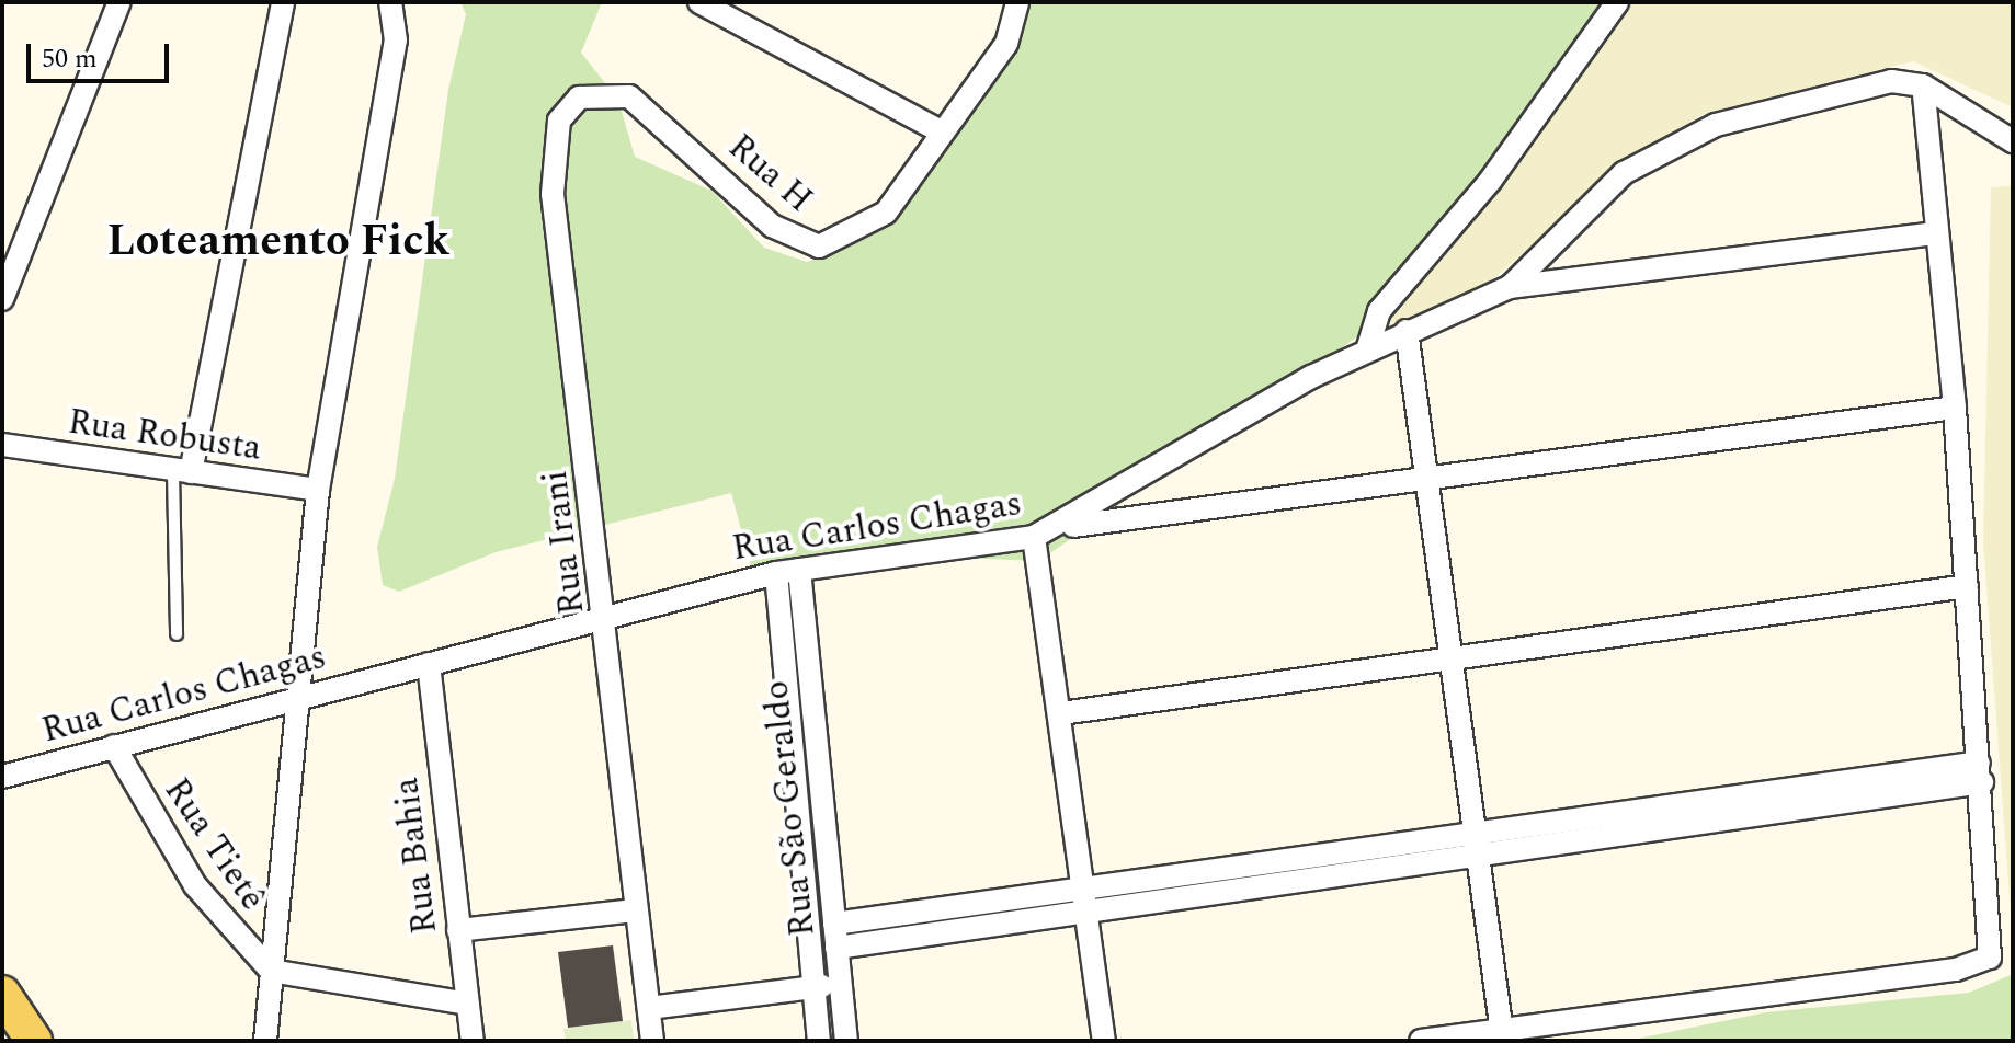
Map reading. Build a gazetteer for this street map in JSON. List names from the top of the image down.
{
  "streets": {
    "street": [
      "Rua H",
      "Rua Robusta",
      "Rua Carlos Chagas",
      "Rua Irani",
      "Rua São Geraldo",
      "Rua Tietê",
      "Rua Bahia"
    ]
  },
  "crossings": [
    ["Rua H", "Rua Irani"],
    ["Rua Carlos Chagas", "Rua Irani"],
    ["Rua Carlos Chagas", "Rua São Geraldo"],
    ["Rua Carlos Chagas", "Rua Tietê"],
    ["Rua Carlos Chagas", "Rua Bahia"]
  ],
  "districts": ["Loteamento Fick"],
  "scale_bar": "50 m"
}
